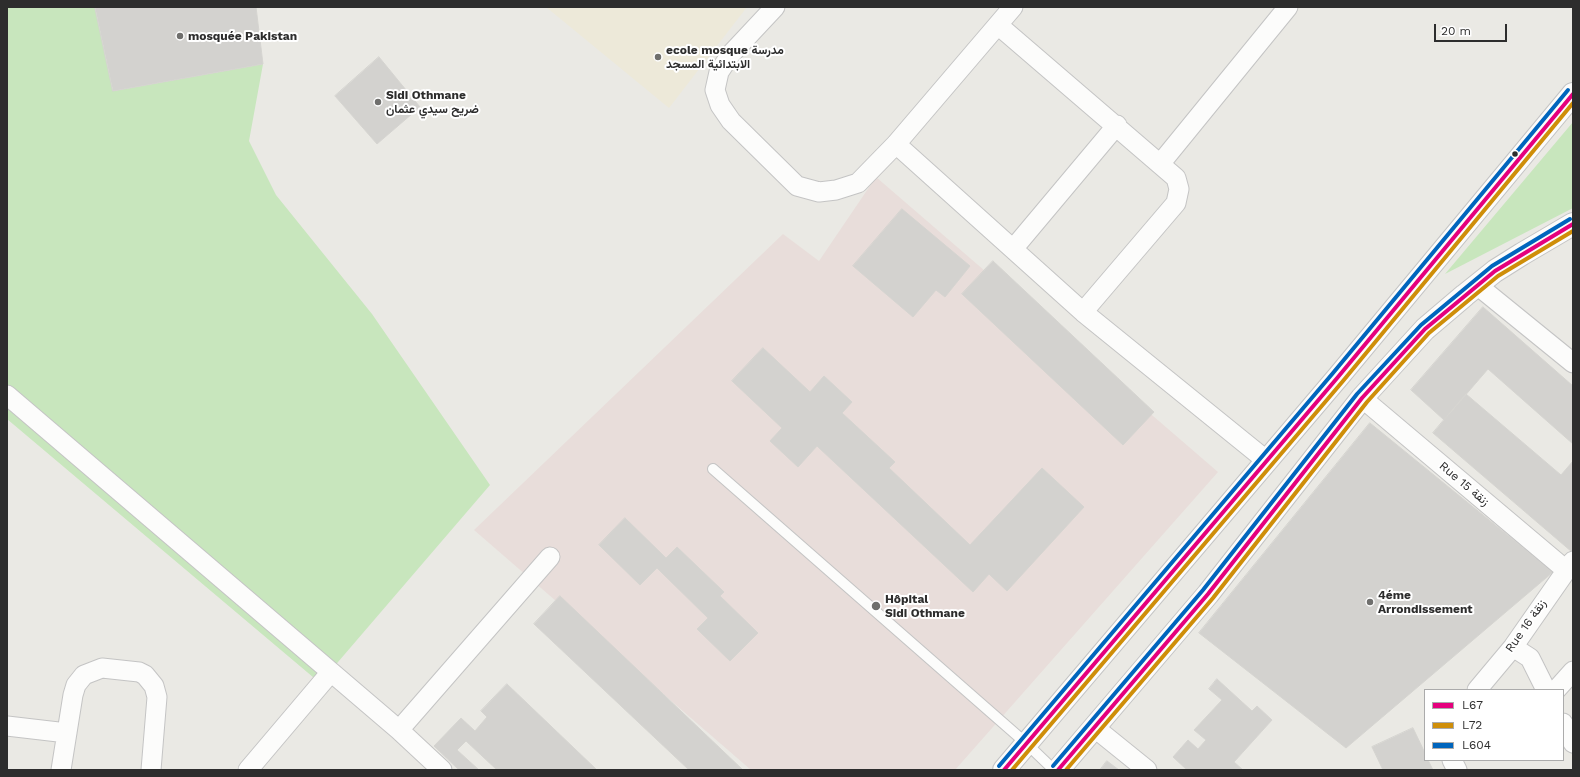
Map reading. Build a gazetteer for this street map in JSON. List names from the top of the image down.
{
  "streets": {
    "street": ["Rue 15 زنقة", "Rue 16 زنقة"]
  },
  "crossings": [
    ["Rue 15 زنقة", "Rue 16 زنقة"]
  ],
  "places": [
    "mosquée Pakistan",
    "ecole mosque مدرسة الابتدائية المسجد",
    "Sidi Othmane ضريح سيدي عثمان",
    "4éme Arrondissement",
    "Hôpital Sidi Othmane"
  ],
  "lines": ["transit line L604", "transit line L67", "transit line L72"],
  "legend": ["L67", "L72", "L604"],
  "scale_bar": "20 m"
}
